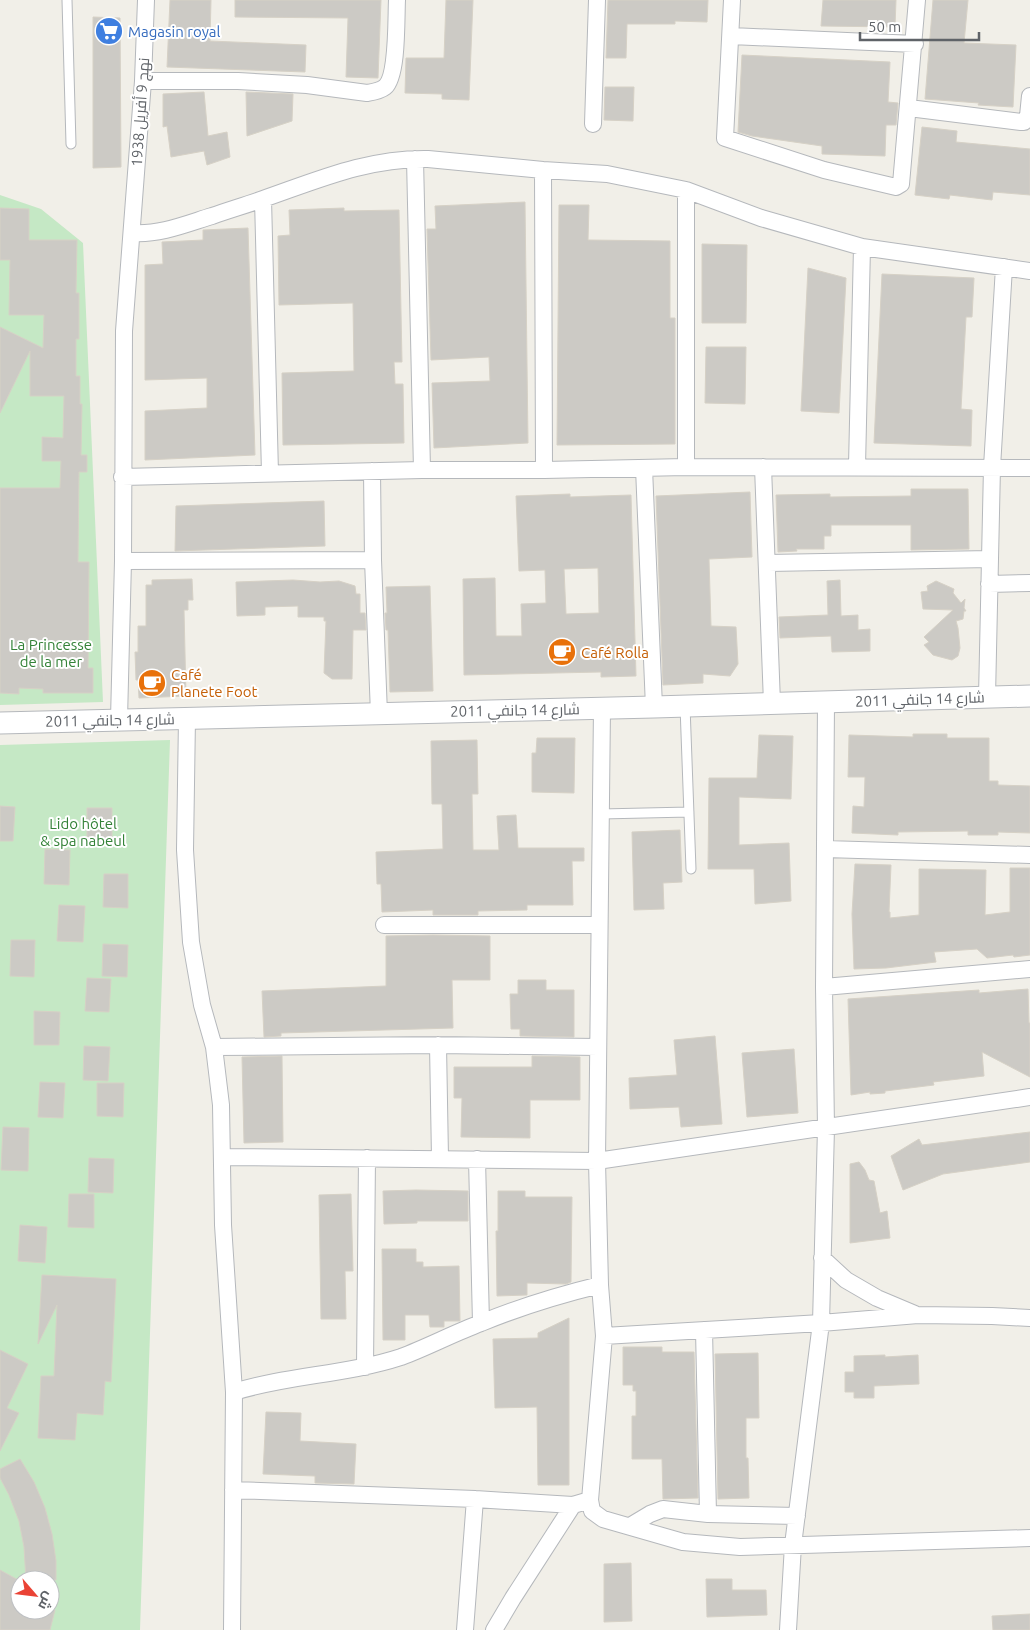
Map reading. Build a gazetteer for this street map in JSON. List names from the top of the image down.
{
  "streets": {
    "street": ["نهج 9 أفريل 1938", "شارع 14 جانفي 2011"]
  },
  "crossings": [
    ["نهج 9 أفريل 1938", "شارع 14 جانفي 2011"]
  ],
  "parks": ["La Princesse de la mer", "Lido hôtel & spa nabeul"],
  "places": {
    "supermarket": ["Magasin royal"],
    "cafe": ["Café Rolla", "Café Planete Foot"]
  },
  "scale_bar": "50 m",
  "north": "bottom right"
}
